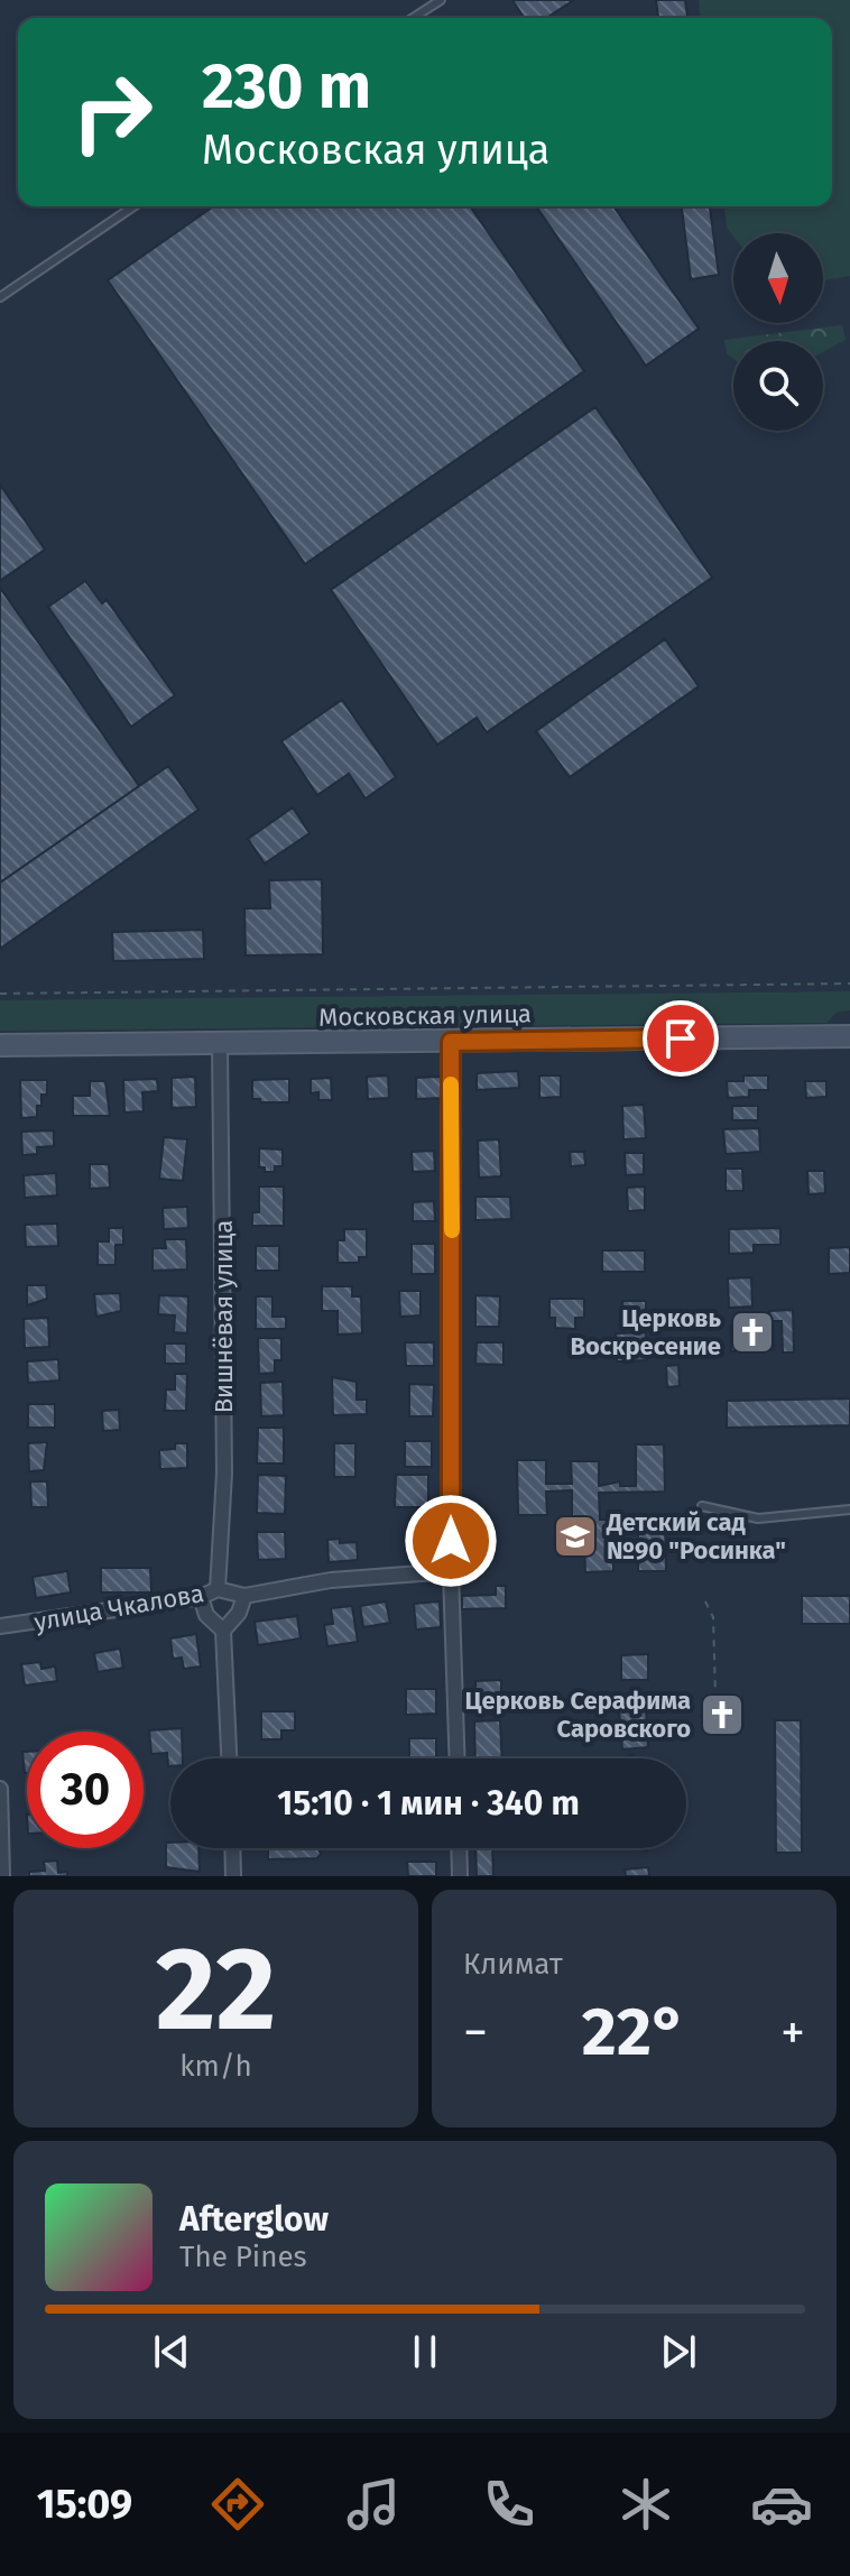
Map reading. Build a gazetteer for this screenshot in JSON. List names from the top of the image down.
{
  "streets": {
    "main road": ["Московская улица"],
    "street": ["Вишнёвая улица", "улица Чкалова"]
  },
  "crossings": [
    ["Московская улица", "Вишнёвая улица"],
    ["Вишнёвая улица", "улица Чкалова"]
  ],
  "places": {
    "church": ["Церковь Воскресение", "Церковь Серафима Саровского"],
    "school or university": ["Детский сад №90 \"Росинка\""]
  },
  "north": "bottom",
  "page": {
    "turn": ["230 m", "Московская улица"],
    "limit": "30",
    "trip": "15:10 · 1 мин · 340 m",
    "tile": [
      ["22", "km/h"],
      "Климат"
    ],
    "heat": ["−", "22°", "+"],
    "song": ["Afterglow", "The Pines"],
    "tabs": "15:09"
  }
}
